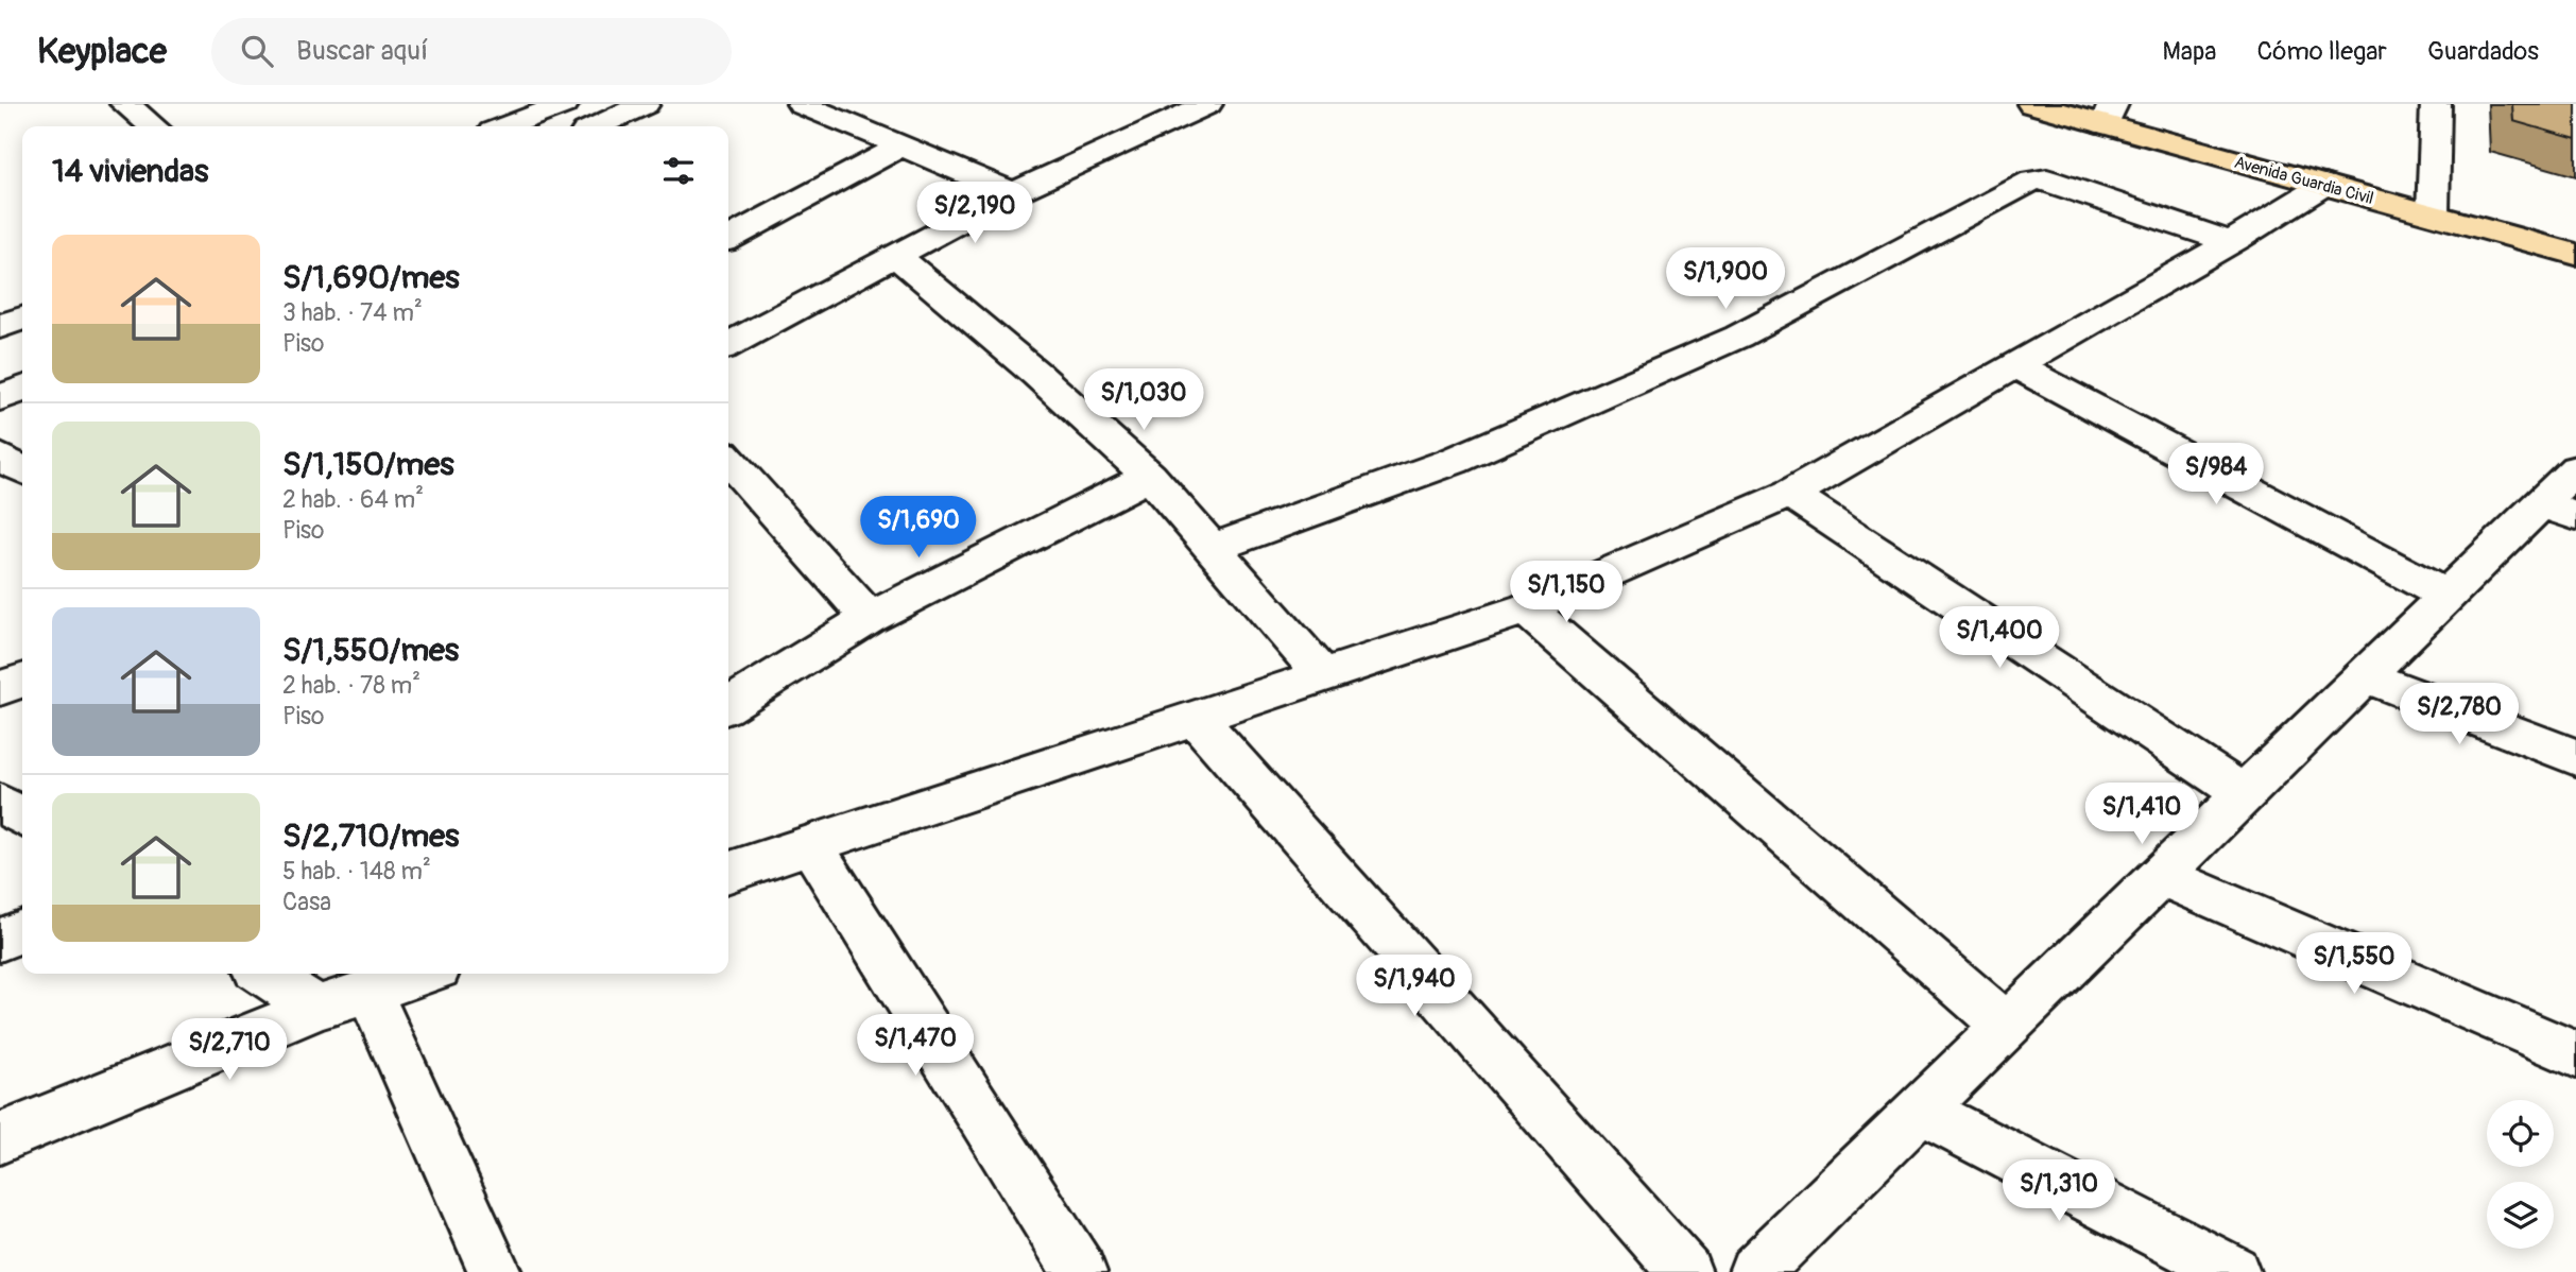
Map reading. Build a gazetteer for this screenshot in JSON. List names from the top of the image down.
{
  "streets": {
    "highway": ["Avenida Guardia Civil"]
  },
  "page": {
    "header": "Keyplace",
    "search": "Buscar aquí",
    "nav": ["Mapa", "Cómo llegar", "Guardados"],
    "heading": "14 viviendas",
    "price": [
      "S/2,190",
      "S/1,900",
      "S/1,030",
      "S/984",
      "S/1,690",
      "S/1,150",
      "S/1,400",
      "S/2,780",
      "S/1,410",
      "S/1,550",
      "S/1,940",
      "S/1,470",
      "S/2,710",
      "S/1,310"
    ],
    "list": [
      {
        "name": "S/1,690/mes",
        "note": "3 hab. · 74 m² · Piso"
      },
      {
        "name": "S/1,150/mes",
        "note": "2 hab. · 64 m² · Piso"
      },
      {
        "name": "S/1,550/mes",
        "note": "2 hab. · 78 m² · Piso"
      },
      {
        "name": "S/2,710/mes",
        "note": "5 hab. · 148 m² · Casa"
      }
    ]
  }
}
